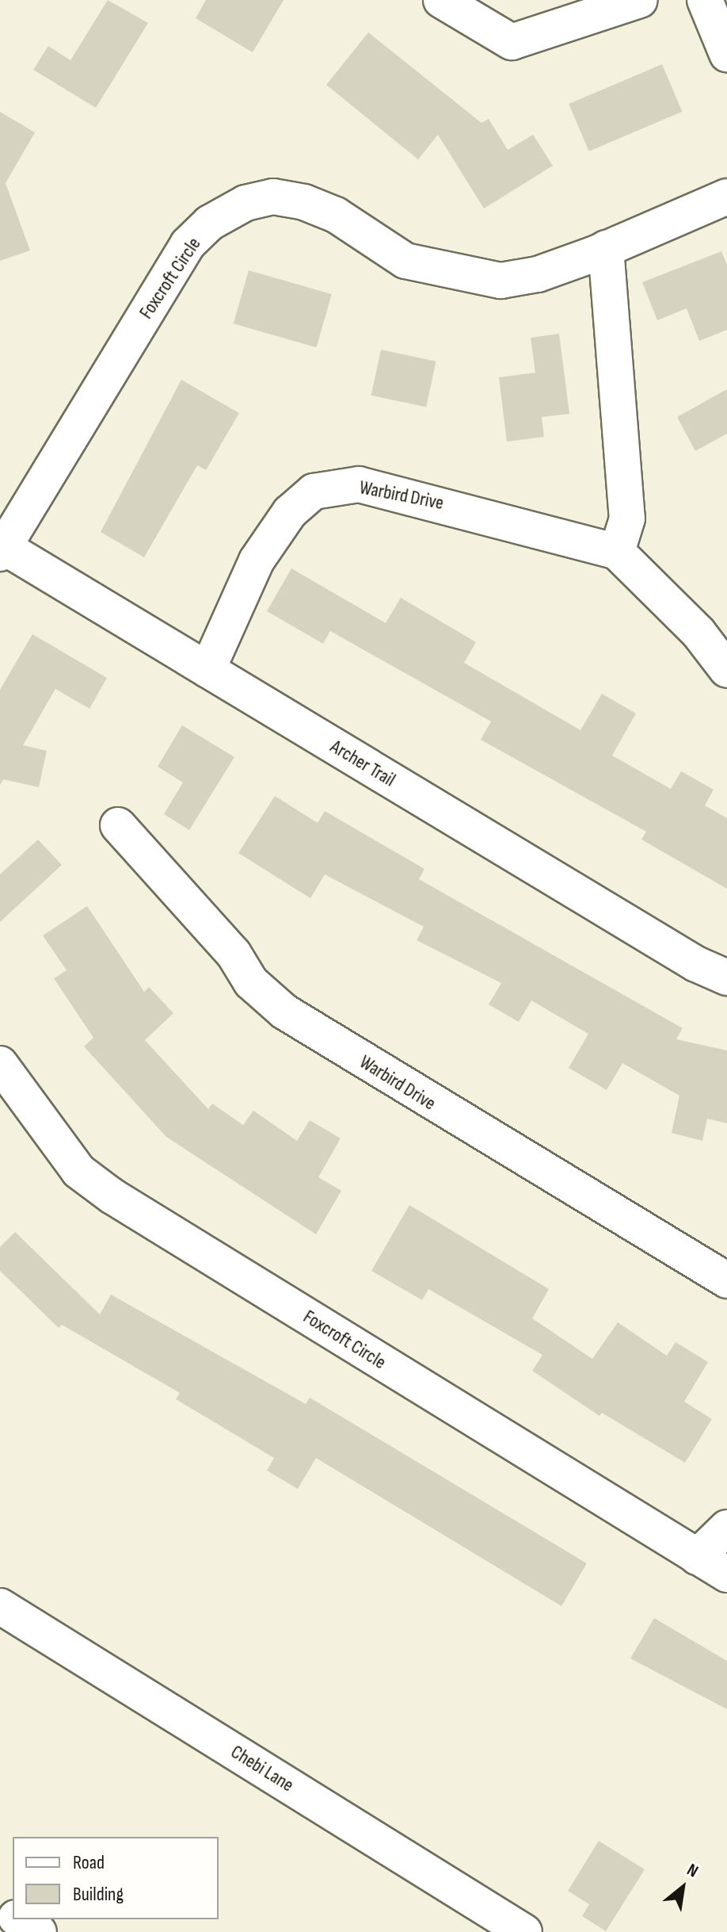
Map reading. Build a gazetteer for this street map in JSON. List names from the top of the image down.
{
  "streets": {
    "street": [
      "Foxcroft Circle",
      "Warbird Drive",
      "Archer Trail",
      "Chebi Lane"
    ]
  },
  "crossings": [
    ["Foxcroft Circle", "Archer Trail"],
    ["Warbird Drive", "Archer Trail"]
  ],
  "legend": ["Road", "Building"],
  "north": "top right"
}
